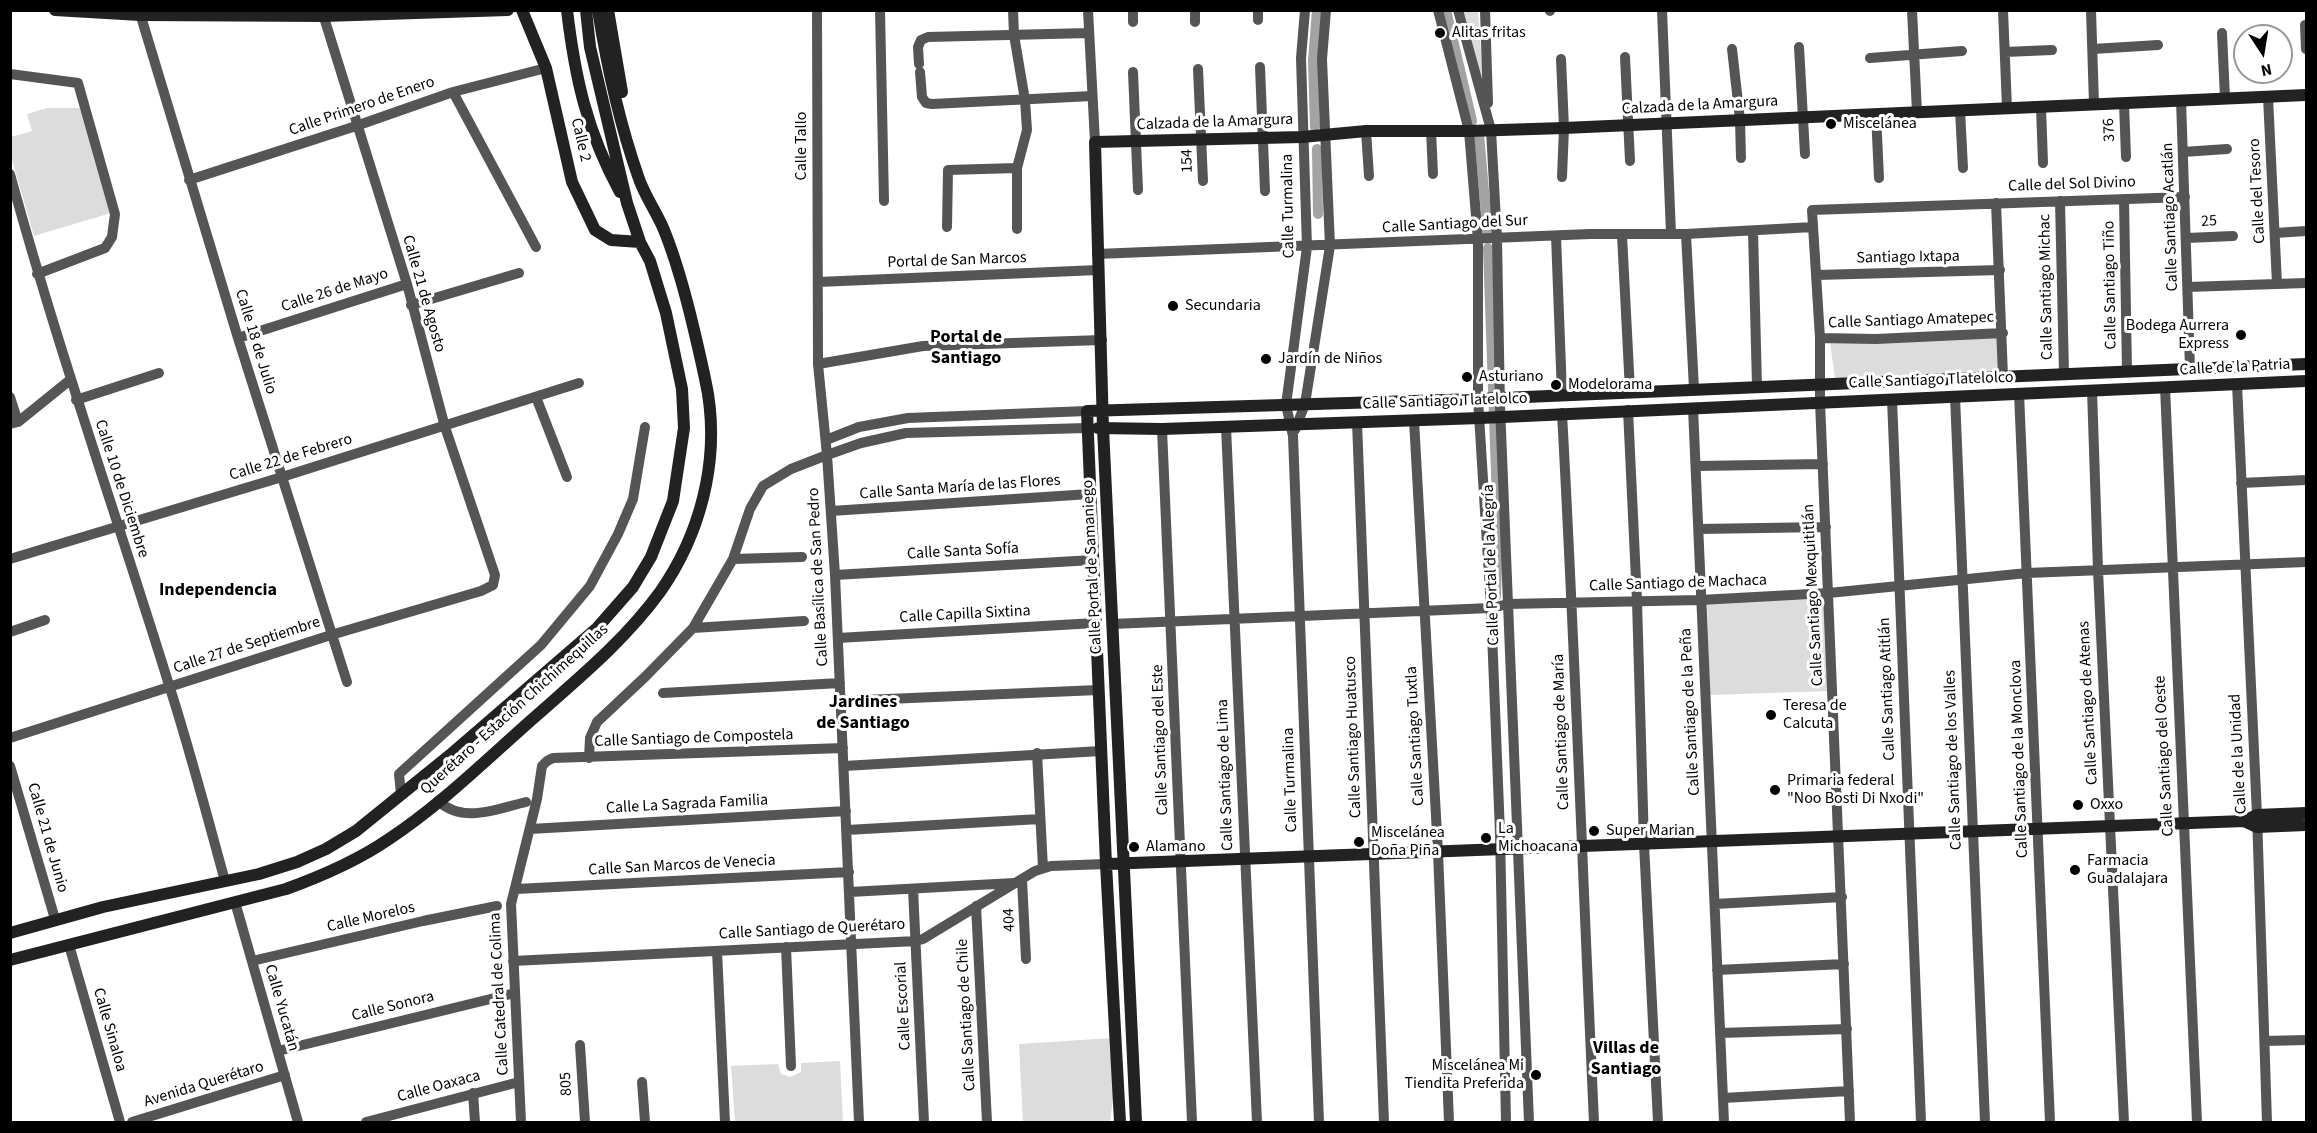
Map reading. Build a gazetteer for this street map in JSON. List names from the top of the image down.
{
  "streets": {
    "street": [
      "Calzada de la Amargura",
      "Calle Primero de Enero",
      "376",
      "Calle 2",
      "Calle Tallo",
      "154",
      "Calle del Sol Divino",
      "Calle del Tesoro",
      "Calle Turmalina",
      "Calle Santiago Acatlán",
      "25",
      "Calle Santiago del Sur",
      "Santiago Ixtapa",
      "Portal de San Marcos",
      "Calle Santiago Tiño",
      "Calle Santiago Michac",
      "Calle 26 de Mayo",
      "Calle 21 de Agosto",
      "Calle Santiago Amatepec",
      "Calle 18 de Julio",
      "Calle de la Patria",
      "Calle Santiago Tlatelolco",
      "Calle 22 de Febrero",
      "Calle Santa María de las Flores",
      "Calle 10 de Diciembre",
      "Calle Santa Sofía",
      "Calle Portal de la Alegría",
      "Calle Portal de Samaniego",
      "Calle Basílica de San Pedro",
      "Calle Santiago de Machaca",
      "Calle Santiago Mexquititlán",
      "Calle Capilla Sixtina",
      "Calle 27 de Septiembre",
      "Calle Santiago Atitlán",
      "Calle Santiago de Atenas",
      "Querétaro - Estación Chichimequillas",
      "Calle Santiago de la Peña",
      "Calle Santiago de María",
      "Calle Santiago Tuxtla",
      "Calle Santiago Huatusco",
      "Calle Santiago de Compostela",
      "Calle Santiago del Este",
      "Calle de la Unidad",
      "Calle Santiago del Oeste",
      "Calle Santiago de la Monclova",
      "Calle Santiago de los Valles",
      "Calle Santiago de Lima",
      "Calle La Sagrada Familia",
      "Calle 21 de Junio",
      "Calle San Marcos de Venecia",
      "Calle Morelos",
      "404",
      "Calle Santiago de Querétaro",
      "Calle Catedral de Colima",
      "Calle Escorial",
      "Calle Sonora",
      "Calle Yucatán",
      "Calle Santiago de Chile",
      "Calle Sinaloa",
      "805",
      "Avenida Querétaro",
      "Calle Oaxaca"
    ]
  },
  "crossings": [
    ["Calzada de la Amargura", "376"],
    ["Calzada de la Amargura", "154"],
    ["Calzada de la Amargura", "Calle del Tesoro"],
    ["Calzada de la Amargura", "Calle Turmalina"],
    ["Calzada de la Amargura", "Calle Santiago Acatlán"],
    ["Calzada de la Amargura", "Calle Portal de la Alegría"],
    ["Calzada de la Amargura", "Calle Portal de Samaniego"],
    ["Calle Primero de Enero", "Calle 2"],
    ["Calle Primero de Enero", "Calle 21 de Agosto"],
    ["Calle Primero de Enero", "Calle 18 de Julio"],
    ["Calle 2", "Querétaro - Estación Chichimequillas"],
    ["Calle Tallo", "Portal de San Marcos"],
    ["Calle Tallo", "Calle Basílica de San Pedro"],
    ["Calle del Sol Divino", "Calle Santiago Acatlán"],
    ["Calle del Sol Divino", "Calle Santiago Tiño"],
    ["Calle del Sol Divino", "Calle Santiago Michac"],
    ["Calle del Sol Divino", "Calle Santiago Mexquititlán"],
    ["Calle Turmalina", "Calle Santiago del Sur"],
    ["Calle Turmalina", "Calle Santiago Tlatelolco"],
    ["Calle Turmalina", "Calle Santiago de Machaca"],
    ["Calle Turmalina", "Calle Santiago de Querétaro"],
    ["Calle Santiago Acatlán", "25"],
    ["Calle Santiago Acatlán", "Calle de la Patria"],
    ["Calle Santiago Acatlán", "Calle Santiago Tlatelolco"],
    ["Calle Santiago del Sur", "Calle Portal de la Alegría"],
    ["Calle Santiago del Sur", "Calle Portal de Samaniego"],
    ["Calle Santiago del Sur", "Calle Santiago Mexquititlán"],
    ["Santiago Ixtapa", "Calle Santiago Mexquititlán"],
    ["Portal de San Marcos", "Calle Portal de Samaniego"],
    ["Portal de San Marcos", "Calle Basílica de San Pedro"],
    ["Calle Santiago Tiño", "Calle Santiago Tlatelolco"],
    ["Calle Santiago Michac", "Calle Santiago Tlatelolco"],
    ["Calle 26 de Mayo", "Calle 21 de Agosto"],
    ["Calle 26 de Mayo", "Calle 18 de Julio"],
    ["Calle 21 de Agosto", "Calle 22 de Febrero"],
    ["Calle 21 de Agosto", "Calle 27 de Septiembre"],
    ["Calle Santiago Amatepec", "Calle Santiago Mexquititlán"],
    ["Calle 18 de Julio", "Calle 22 de Febrero"],
    ["Calle 18 de Julio", "Calle 27 de Septiembre"],
    ["Calle de la Patria", "Calle Santiago Tlatelolco"],
    ["Calle de la Patria", "Calle de la Unidad"],
    ["Calle de la Patria", "Calle Santiago del Oeste"],
    ["Calle Santiago Tlatelolco", "Calle Portal de la Alegría"],
    ["Calle Santiago Tlatelolco", "Calle Portal de Samaniego"],
    ["Calle Santiago Tlatelolco", "Calle Basílica de San Pedro"],
    ["Calle Santiago Tlatelolco", "Calle Santiago Mexquititlán"],
    ["Calle Santiago Tlatelolco", "Calle Santiago Atitlán"],
    ["Calle Santiago Tlatelolco", "Calle Santiago de Atenas"],
    ["Calle Santiago Tlatelolco", "Calle Santiago de la Peña"],
    ["Calle Santiago Tlatelolco", "Calle Santiago de María"],
    ["Calle Santiago Tlatelolco", "Calle Santiago Tuxtla"],
    ["Calle Santiago Tlatelolco", "Calle Santiago Huatusco"],
    ["Calle Santiago Tlatelolco", "Calle Santiago de Compostela"],
    ["Calle Santiago Tlatelolco", "Calle Santiago del Este"],
    ["Calle Santiago Tlatelolco", "Calle Santiago del Oeste"],
    ["Calle Santiago Tlatelolco", "Calle Santiago de la Monclova"],
    ["Calle Santiago Tlatelolco", "Calle Santiago de los Valles"],
    ["Calle Santiago Tlatelolco", "Calle Santiago de Lima"],
    ["Calle 22 de Febrero", "Calle 10 de Diciembre"],
    ["Calle Santa María de las Flores", "Calle Portal de Samaniego"],
    ["Calle Santa María de las Flores", "Calle Basílica de San Pedro"],
    ["Calle 10 de Diciembre", "Calle 27 de Septiembre"],
    ["Calle 10 de Diciembre", "Querétaro - Estación Chichimequillas"],
    ["Calle Santa Sofía", "Calle Portal de Samaniego"],
    ["Calle Santa Sofía", "Calle Basílica de San Pedro"],
    ["Calle Portal de la Alegría", "Calle Santiago de Machaca"],
    ["Calle Portal de la Alegría", "Calle Santiago de Querétaro"],
    ["Calle Portal de Samaniego", "Calle Santiago de Machaca"],
    ["Calle Portal de Samaniego", "Calle Capilla Sixtina"],
    ["Calle Portal de Samaniego", "Calle Santiago de Querétaro"],
    ["Calle Basílica de San Pedro", "Calle Capilla Sixtina"],
    ["Calle Basílica de San Pedro", "Calle Santiago de Compostela"],
    ["Calle Basílica de San Pedro", "Calle La Sagrada Familia"],
    ["Calle Basílica de San Pedro", "Calle San Marcos de Venecia"],
    ["Calle Basílica de San Pedro", "Calle Santiago de Querétaro"],
    ["Calle Santiago de Machaca", "Calle Santiago Mexquititlán"],
    ["Calle Santiago de Machaca", "Calle Santiago Atitlán"],
    ["Calle Santiago de Machaca", "Calle Santiago de Atenas"],
    ["Calle Santiago de Machaca", "Calle Santiago de la Peña"],
    ["Calle Santiago de Machaca", "Calle Santiago de María"],
    ["Calle Santiago de Machaca", "Calle Santiago Tuxtla"],
    ["Calle Santiago de Machaca", "Calle Santiago Huatusco"],
    ["Calle Santiago de Machaca", "Calle Santiago del Este"],
    ["Calle Santiago de Machaca", "Calle de la Unidad"],
    ["Calle Santiago de Machaca", "Calle Santiago del Oeste"],
    ["Calle Santiago de Machaca", "Calle Santiago de la Monclova"],
    ["Calle Santiago de Machaca", "Calle Santiago de los Valles"],
    ["Calle Santiago de Machaca", "Calle Santiago de Lima"],
    ["Calle Santiago Mexquititlán", "Calle Santiago de Querétaro"],
    ["Calle Santiago Atitlán", "Calle Santiago de Querétaro"],
    ["Calle Santiago de Atenas", "Calle Santiago de Querétaro"],
    ["Querétaro - Estación Chichimequillas", "Calle 21 de Junio"],
    ["Querétaro - Estación Chichimequillas", "Calle Yucatán"],
    ["Querétaro - Estación Chichimequillas", "Calle Sinaloa"],
    ["Calle Santiago de la Peña", "Calle Santiago de Querétaro"],
    ["Calle Santiago de María", "Calle Santiago de Querétaro"],
    ["Calle Santiago Tuxtla", "Calle Santiago de Querétaro"],
    ["Calle Santiago Huatusco", "Calle Santiago de Querétaro"],
    ["Calle Santiago de Compostela", "Calle Catedral de Colima"],
    ["Calle Santiago del Este", "Calle Santiago de Querétaro"],
    ["Calle de la Unidad", "Calle Santiago de Querétaro"],
    ["Calle Santiago del Oeste", "Calle Santiago de Querétaro"],
    ["Calle Santiago de la Monclova", "Calle Santiago de Querétaro"],
    ["Calle Santiago de los Valles", "Calle Santiago de Querétaro"],
    ["Calle Santiago de Lima", "Calle Santiago de Querétaro"],
    ["Calle La Sagrada Familia", "Calle Catedral de Colima"],
    ["Calle San Marcos de Venecia", "Calle Catedral de Colima"],
    ["Calle Morelos", "Calle Yucatán"],
    ["404", "Calle Santiago de Querétaro"],
    ["Calle Santiago de Querétaro", "Calle Catedral de Colima"],
    ["Calle Santiago de Querétaro", "Calle Escorial"],
    ["Calle Santiago de Querétaro", "Calle Santiago de Chile"],
    ["Calle Catedral de Colima", "Calle Sonora"],
    ["Calle Catedral de Colima", "Calle Oaxaca"],
    ["Calle Sonora", "Calle Yucatán"],
    ["Calle Yucatán", "Avenida Querétaro"]
  ],
  "districts": [
    "Portal de Santiago",
    "Independencia",
    "Jardines de Santiago",
    "Villas de Santiago"
  ],
  "places": [
    "Alitas fritas",
    "Miscelánea",
    "Secundaria",
    "Bodega Aurrera Express",
    "Jardín de Niños",
    "Asturiano",
    "Modelorama",
    "Teresa de Calcuta",
    "Primaria federal \"Noo Bosti Di Nxodi\"",
    "Oxxo",
    "Super Marian",
    "La Michoacana",
    "Miscelánea Doña Piña",
    "Alamano",
    "Farmacia Guadalajara",
    "Miscelánea Mi Tiendita Preferida"
  ],
  "north": "bottom"
}
